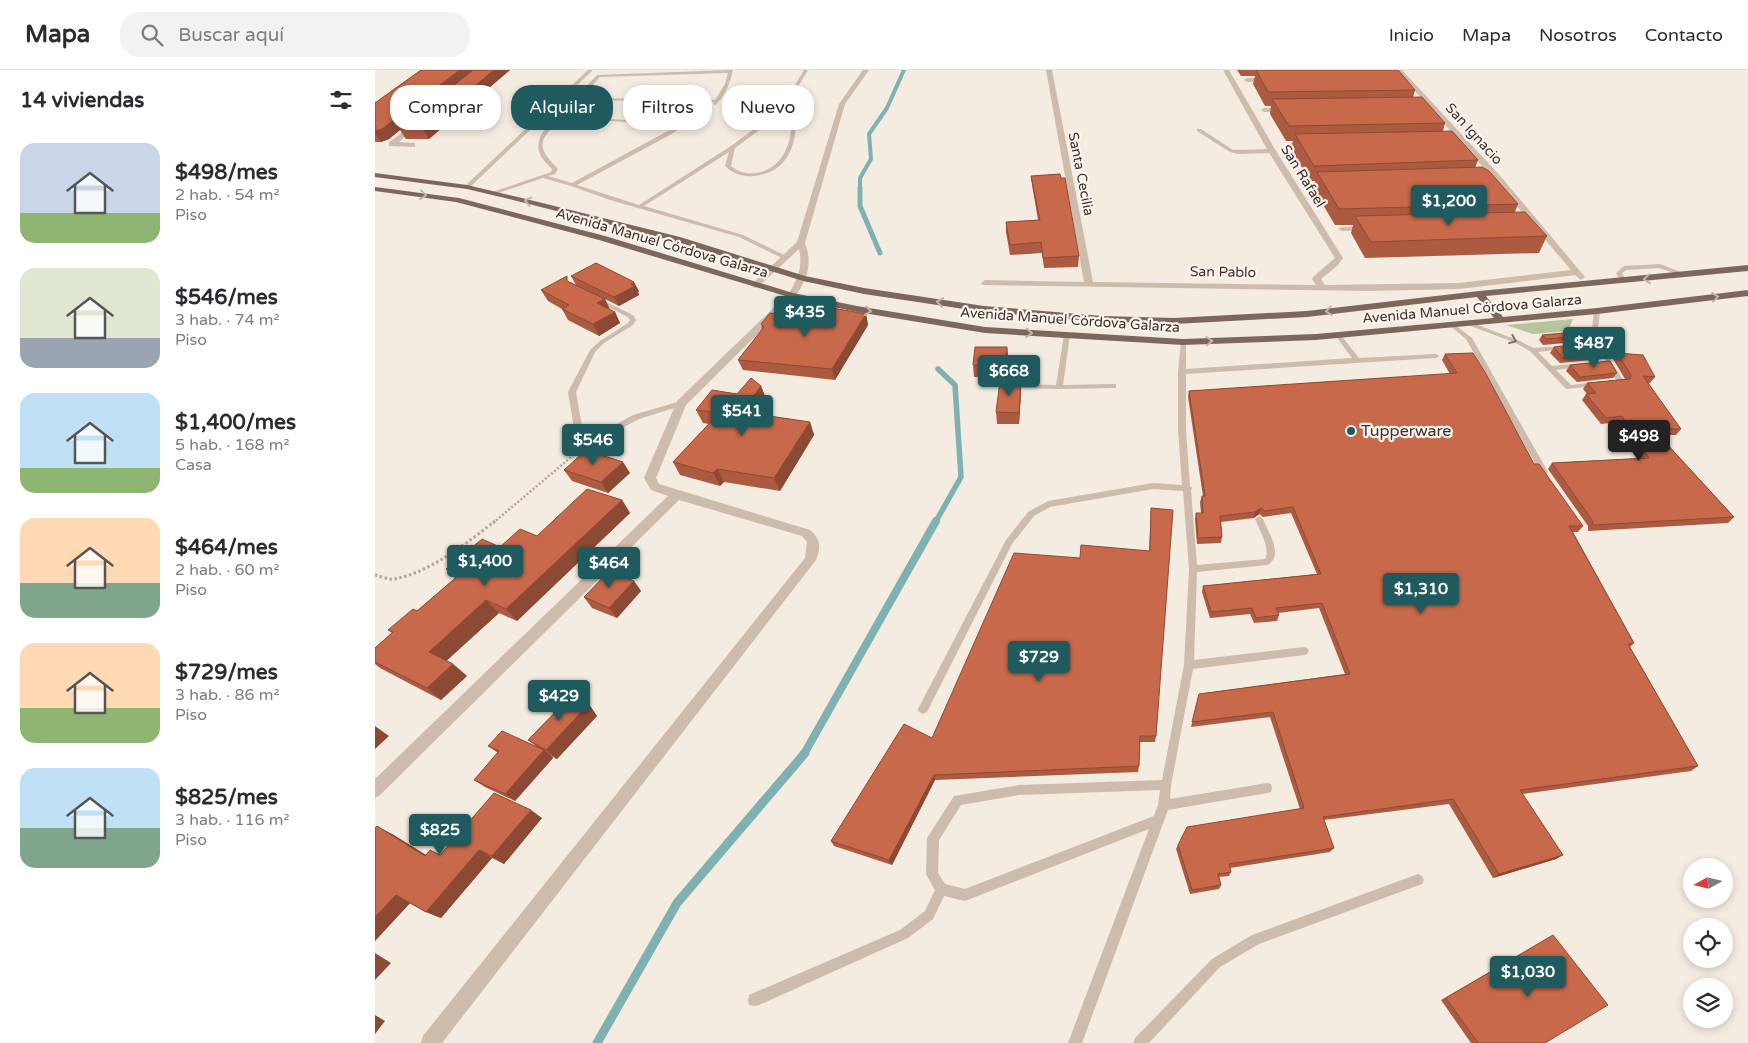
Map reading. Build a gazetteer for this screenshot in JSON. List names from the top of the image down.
{
  "streets": {
    "main road": ["Avenida Manuel Córdova Galarza"],
    "street": [
      "San Ignacio",
      "Santa Cecilia",
      "San Rafael",
      "San Pablo"
    ]
  },
  "crossings": [
    ["San Ignacio", "Avenida Manuel Córdova Galarza"],
    ["San Ignacio", "San Pablo"],
    ["Santa Cecilia", "San Pablo"],
    ["San Rafael", "San Pablo"],
    ["Avenida Manuel Córdova Galarza", "San Pablo"]
  ],
  "places": ["Tupperware"],
  "north": "left",
  "page": {
    "header": "Mapa",
    "search": "Buscar aquí",
    "nav": [
      "Inicio",
      "Mapa",
      "Nosotros",
      "Contacto"
    ],
    "heading": "14 viviendas",
    "chip": [
      "Comprar",
      "Alquilar",
      "Filtros",
      "Nuevo"
    ],
    "list": [
      {
        "name": "$498/mes",
        "note": "2 hab. · 54 m² · Piso"
      },
      {
        "name": "$546/mes",
        "note": "3 hab. · 74 m² · Piso"
      },
      {
        "name": "$1,400/mes",
        "note": "5 hab. · 168 m² · Casa"
      },
      {
        "name": "$464/mes",
        "note": "2 hab. · 60 m² · Piso"
      },
      {
        "name": "$729/mes",
        "note": "3 hab. · 86 m² · Piso"
      },
      {
        "name": "$825/mes",
        "note": "3 hab. · 116 m² · Piso"
      }
    ],
    "price": [
      "$1,200",
      "$435",
      "$487",
      "$668",
      "$541",
      "$498",
      "$546",
      "$1,400",
      "$464",
      "$1,310",
      "$729",
      "$429",
      "$825",
      "$1,030"
    ]
  }
}
